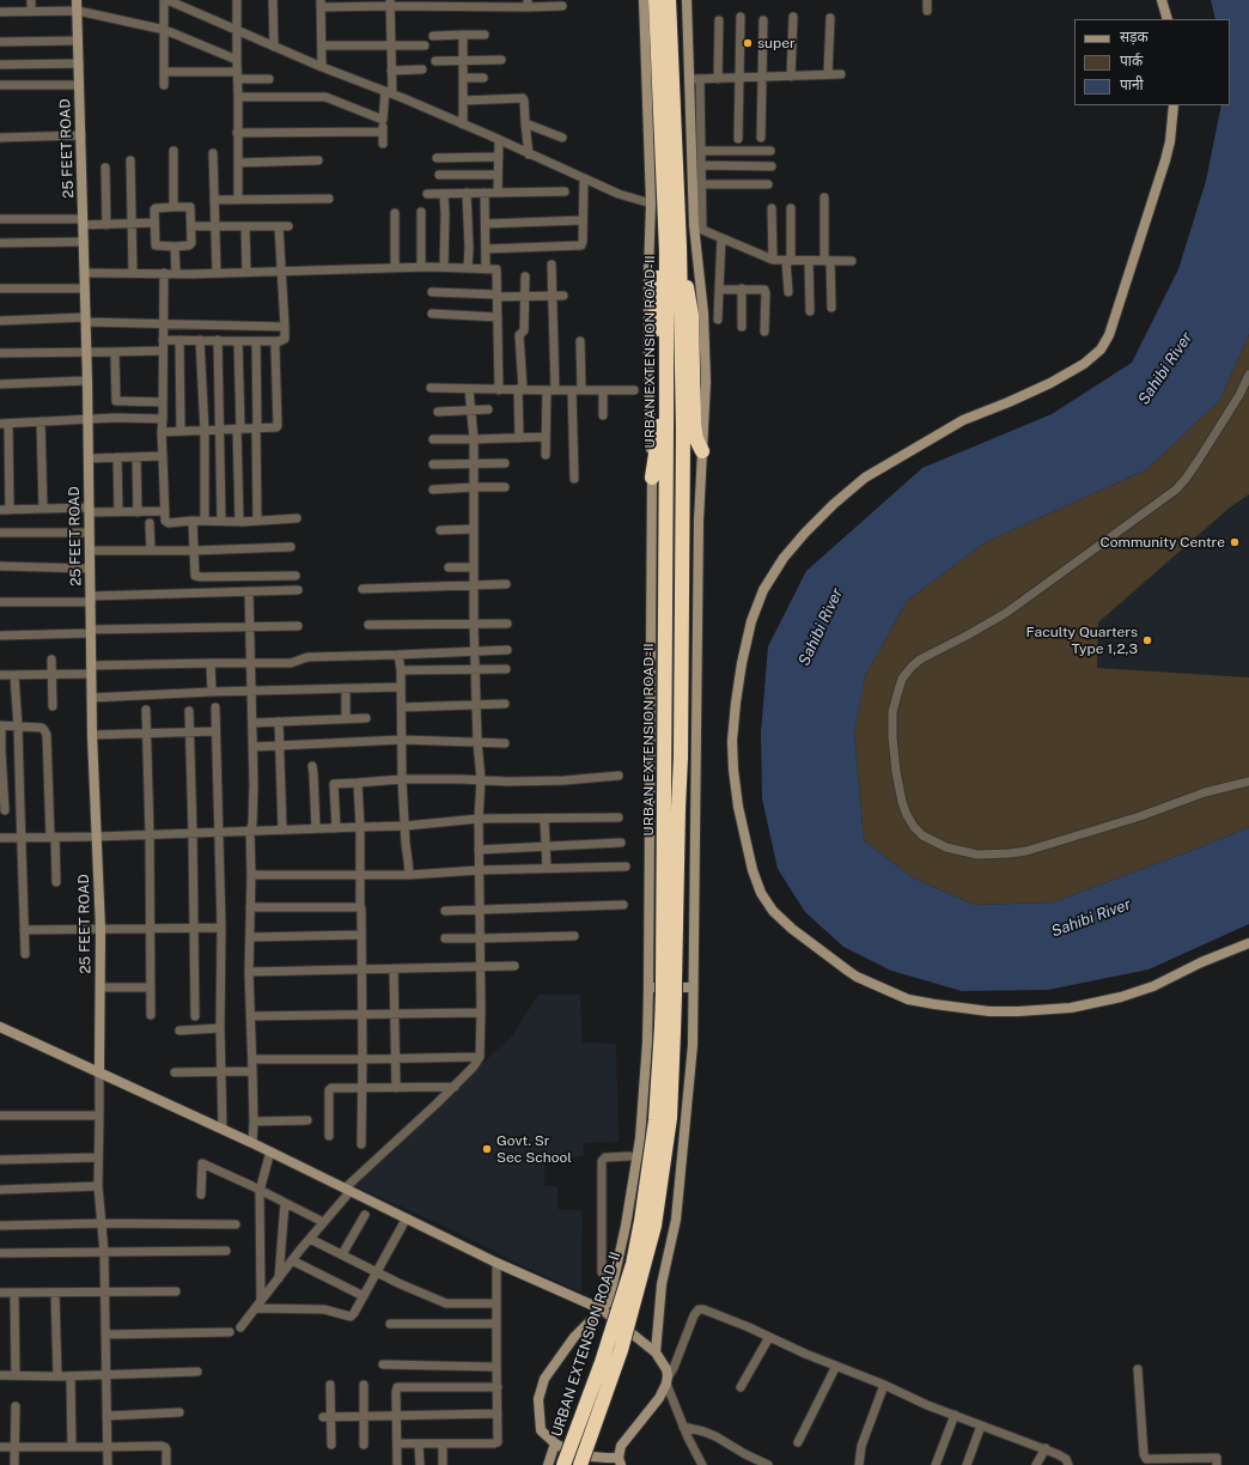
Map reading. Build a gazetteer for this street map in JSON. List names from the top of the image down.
{
  "streets": {
    "highway": ["URBAN EXTENSION ROAD-II"],
    "street": ["25 FEET ROAD"]
  },
  "water": ["Sahibi River"],
  "places": [
    "super",
    "Community Centre",
    "Faculty Quarters Type 1,2,3",
    "Govt. Sr Sec School"
  ],
  "legend": ["सड़क", "पार्क", "पानी"]
}
